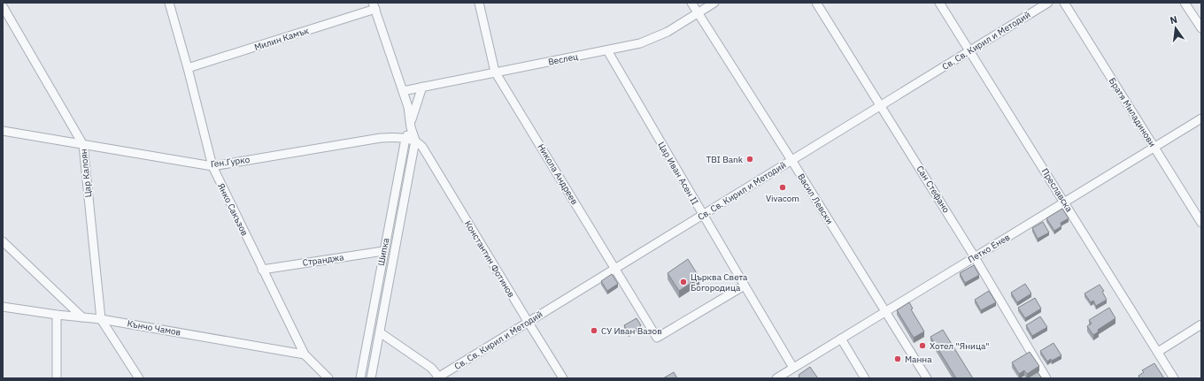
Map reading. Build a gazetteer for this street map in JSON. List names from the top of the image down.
{
  "streets": {
    "street": [
      "Милин Камък",
      "Св. Св. Кирил и Методий",
      "Веслец",
      "Братя Миладинови",
      "Ген.Гурко",
      "Цар Калоян",
      "Цар Иван Асен II",
      "Никола Андреев",
      "Сан Стефано",
      "Преславска",
      "Васил Левски",
      "Янко Сакъзов",
      "Петко Енев",
      "Шипка",
      "Константин Фотинов",
      "Странджа",
      "Кънчо Чамов"
    ]
  },
  "crossings": [
    ["Милин Камък", "Янко Сакъзов"],
    ["Милин Камък", "Шипка"],
    ["Св. Св. Кирил и Методий", "Цар Иван Асен II"],
    ["Св. Св. Кирил и Методий", "Никола Андреев"],
    ["Св. Св. Кирил и Методий", "Сан Стефано"],
    ["Св. Св. Кирил и Методий", "Преславска"],
    ["Св. Св. Кирил и Методий", "Васил Левски"],
    ["Св. Св. Кирил и Методий", "Константин Фотинов"],
    ["Веслец", "Цар Иван Асен II"],
    ["Веслец", "Никола Андреев"],
    ["Веслец", "Васил Левски"],
    ["Веслец", "Шипка"],
    ["Братя Миладинови", "Петко Енев"],
    ["Ген.Гурко", "Цар Калоян"],
    ["Ген.Гурко", "Янко Сакъзов"],
    ["Ген.Гурко", "Шипка"],
    ["Ген.Гурко", "Константин Фотинов"],
    ["Цар Калоян", "Кънчо Чамов"],
    ["Цар Иван Асен II", "Никола Андреев"],
    ["Цар Иван Асен II", "Петко Енев"],
    ["Сан Стефано", "Петко Енев"],
    ["Преславска", "Петко Енев"],
    ["Васил Левски", "Петко Енев"],
    ["Янко Сакъзов", "Странджа"],
    ["Янко Сакъзов", "Кънчо Чамов"],
    ["Шипка", "Константин Фотинов"],
    ["Шипка", "Странджа"]
  ],
  "places": [
    "TBI Bank",
    "Vivacom",
    "Църква Света Богородица",
    "СУ Иван Вазов",
    "Хотел \"Яница\"",
    "Манна"
  ],
  "north": "top"
}
